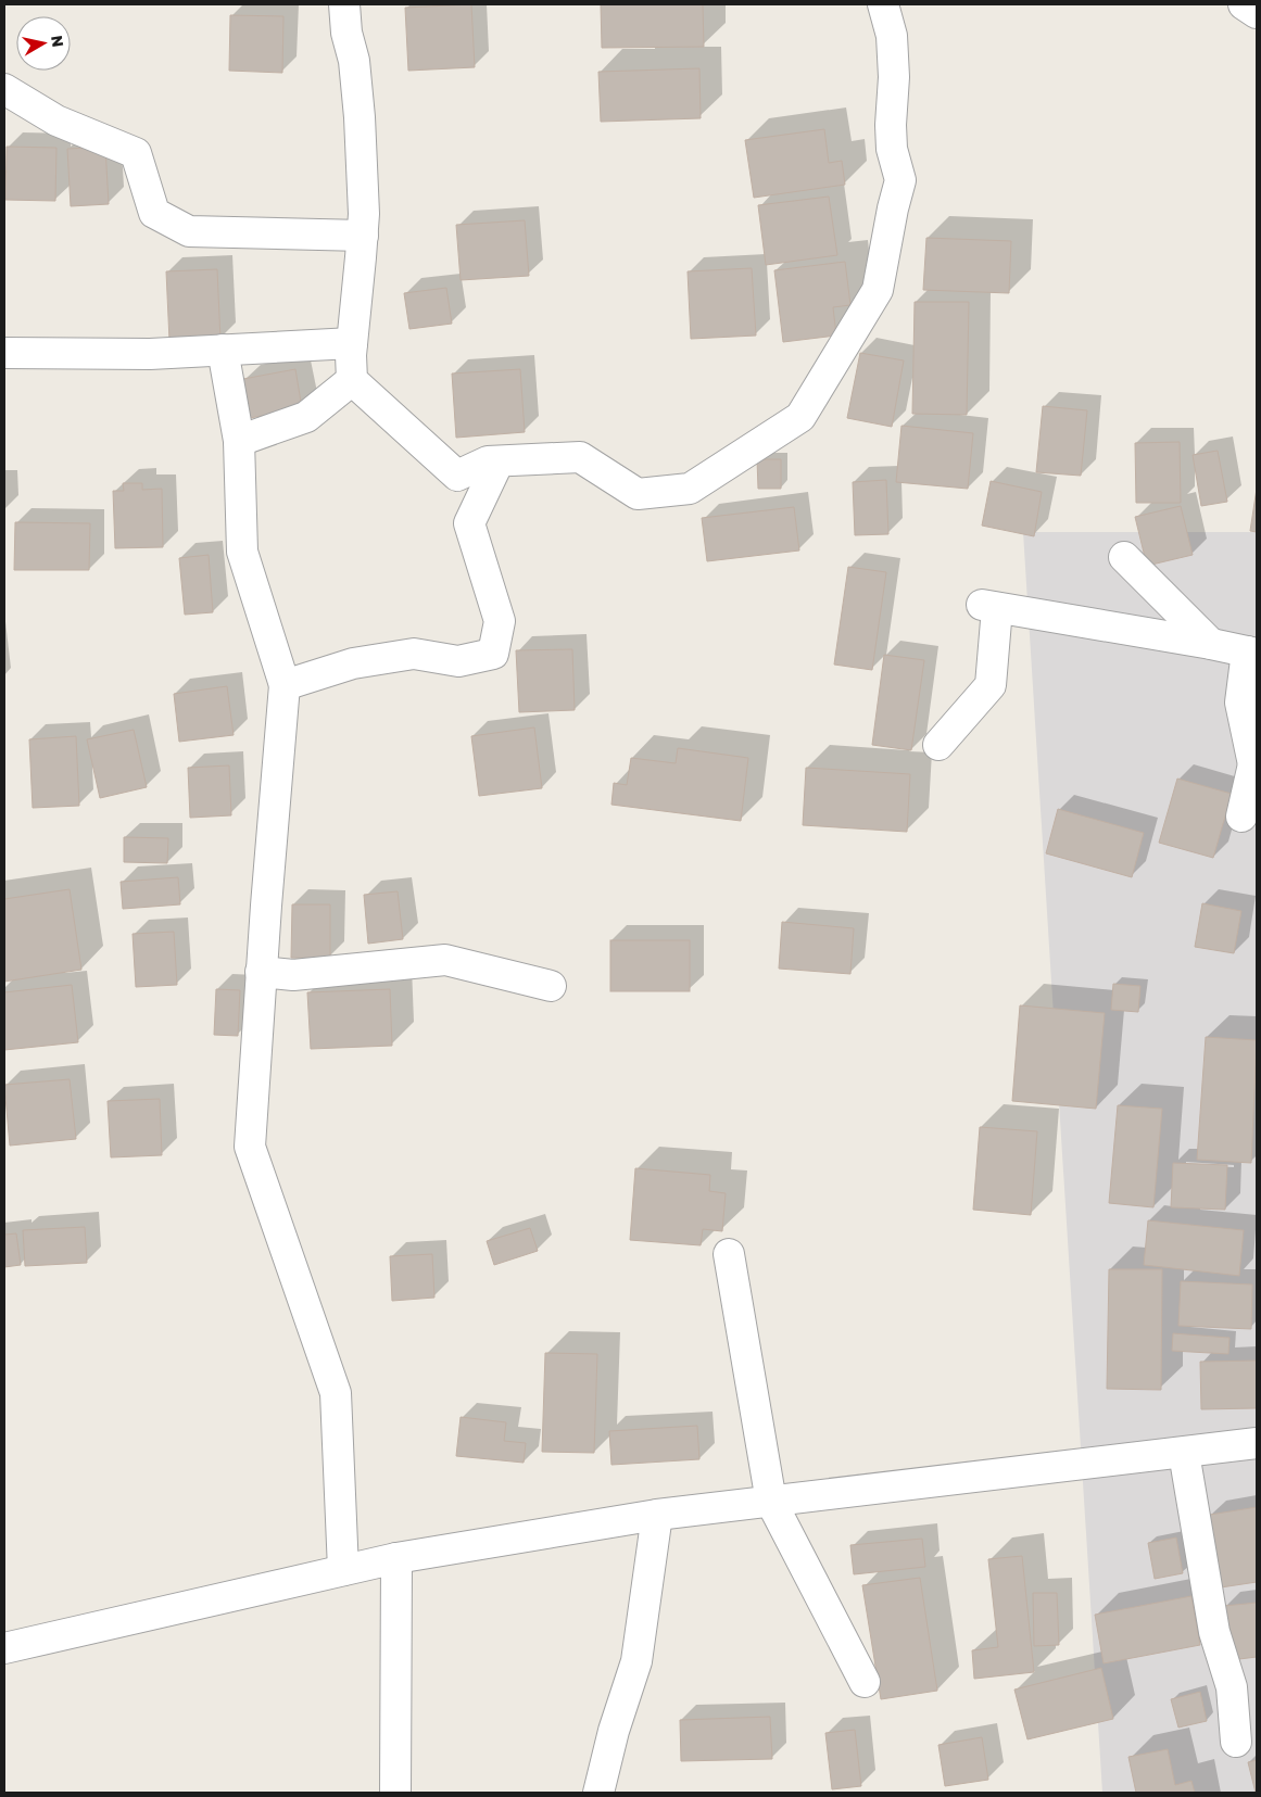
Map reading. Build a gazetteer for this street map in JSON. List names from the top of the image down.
{
  "north": "right"
}
